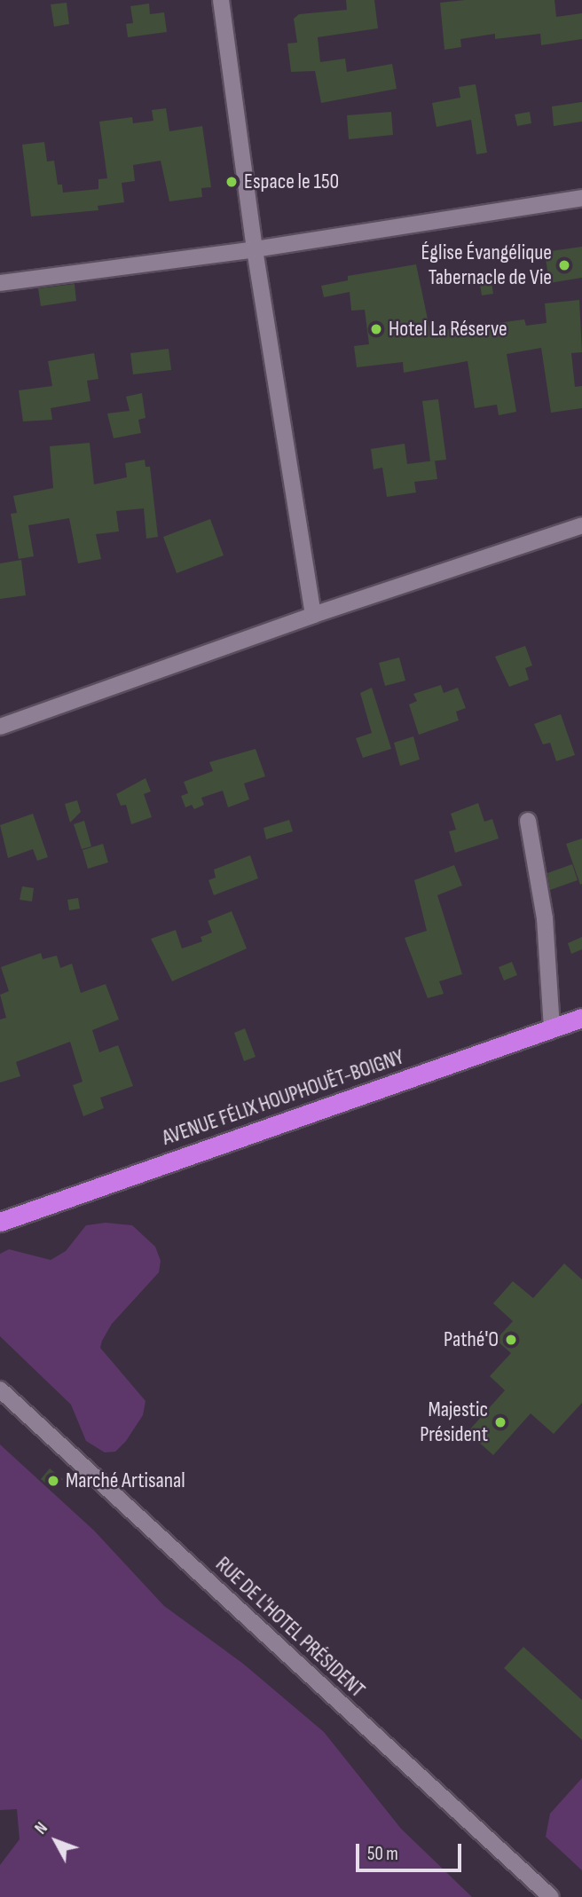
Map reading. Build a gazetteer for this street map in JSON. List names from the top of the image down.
{
  "streets": {
    "highway": ["AVENUE FÉLIX HOUPHOUËT-BOIGNY"],
    "street": ["RUE DE L'HOTEL PRÉSIDENT"]
  },
  "places": [
    "Espace le 150",
    "Église Évangélique Tabernacle de Vie",
    "Hotel La Réserve",
    "Pathé'O",
    "Majestic Président",
    "Marché Artisanal"
  ],
  "scale_bar": "50 m",
  "north": "top left"
}
